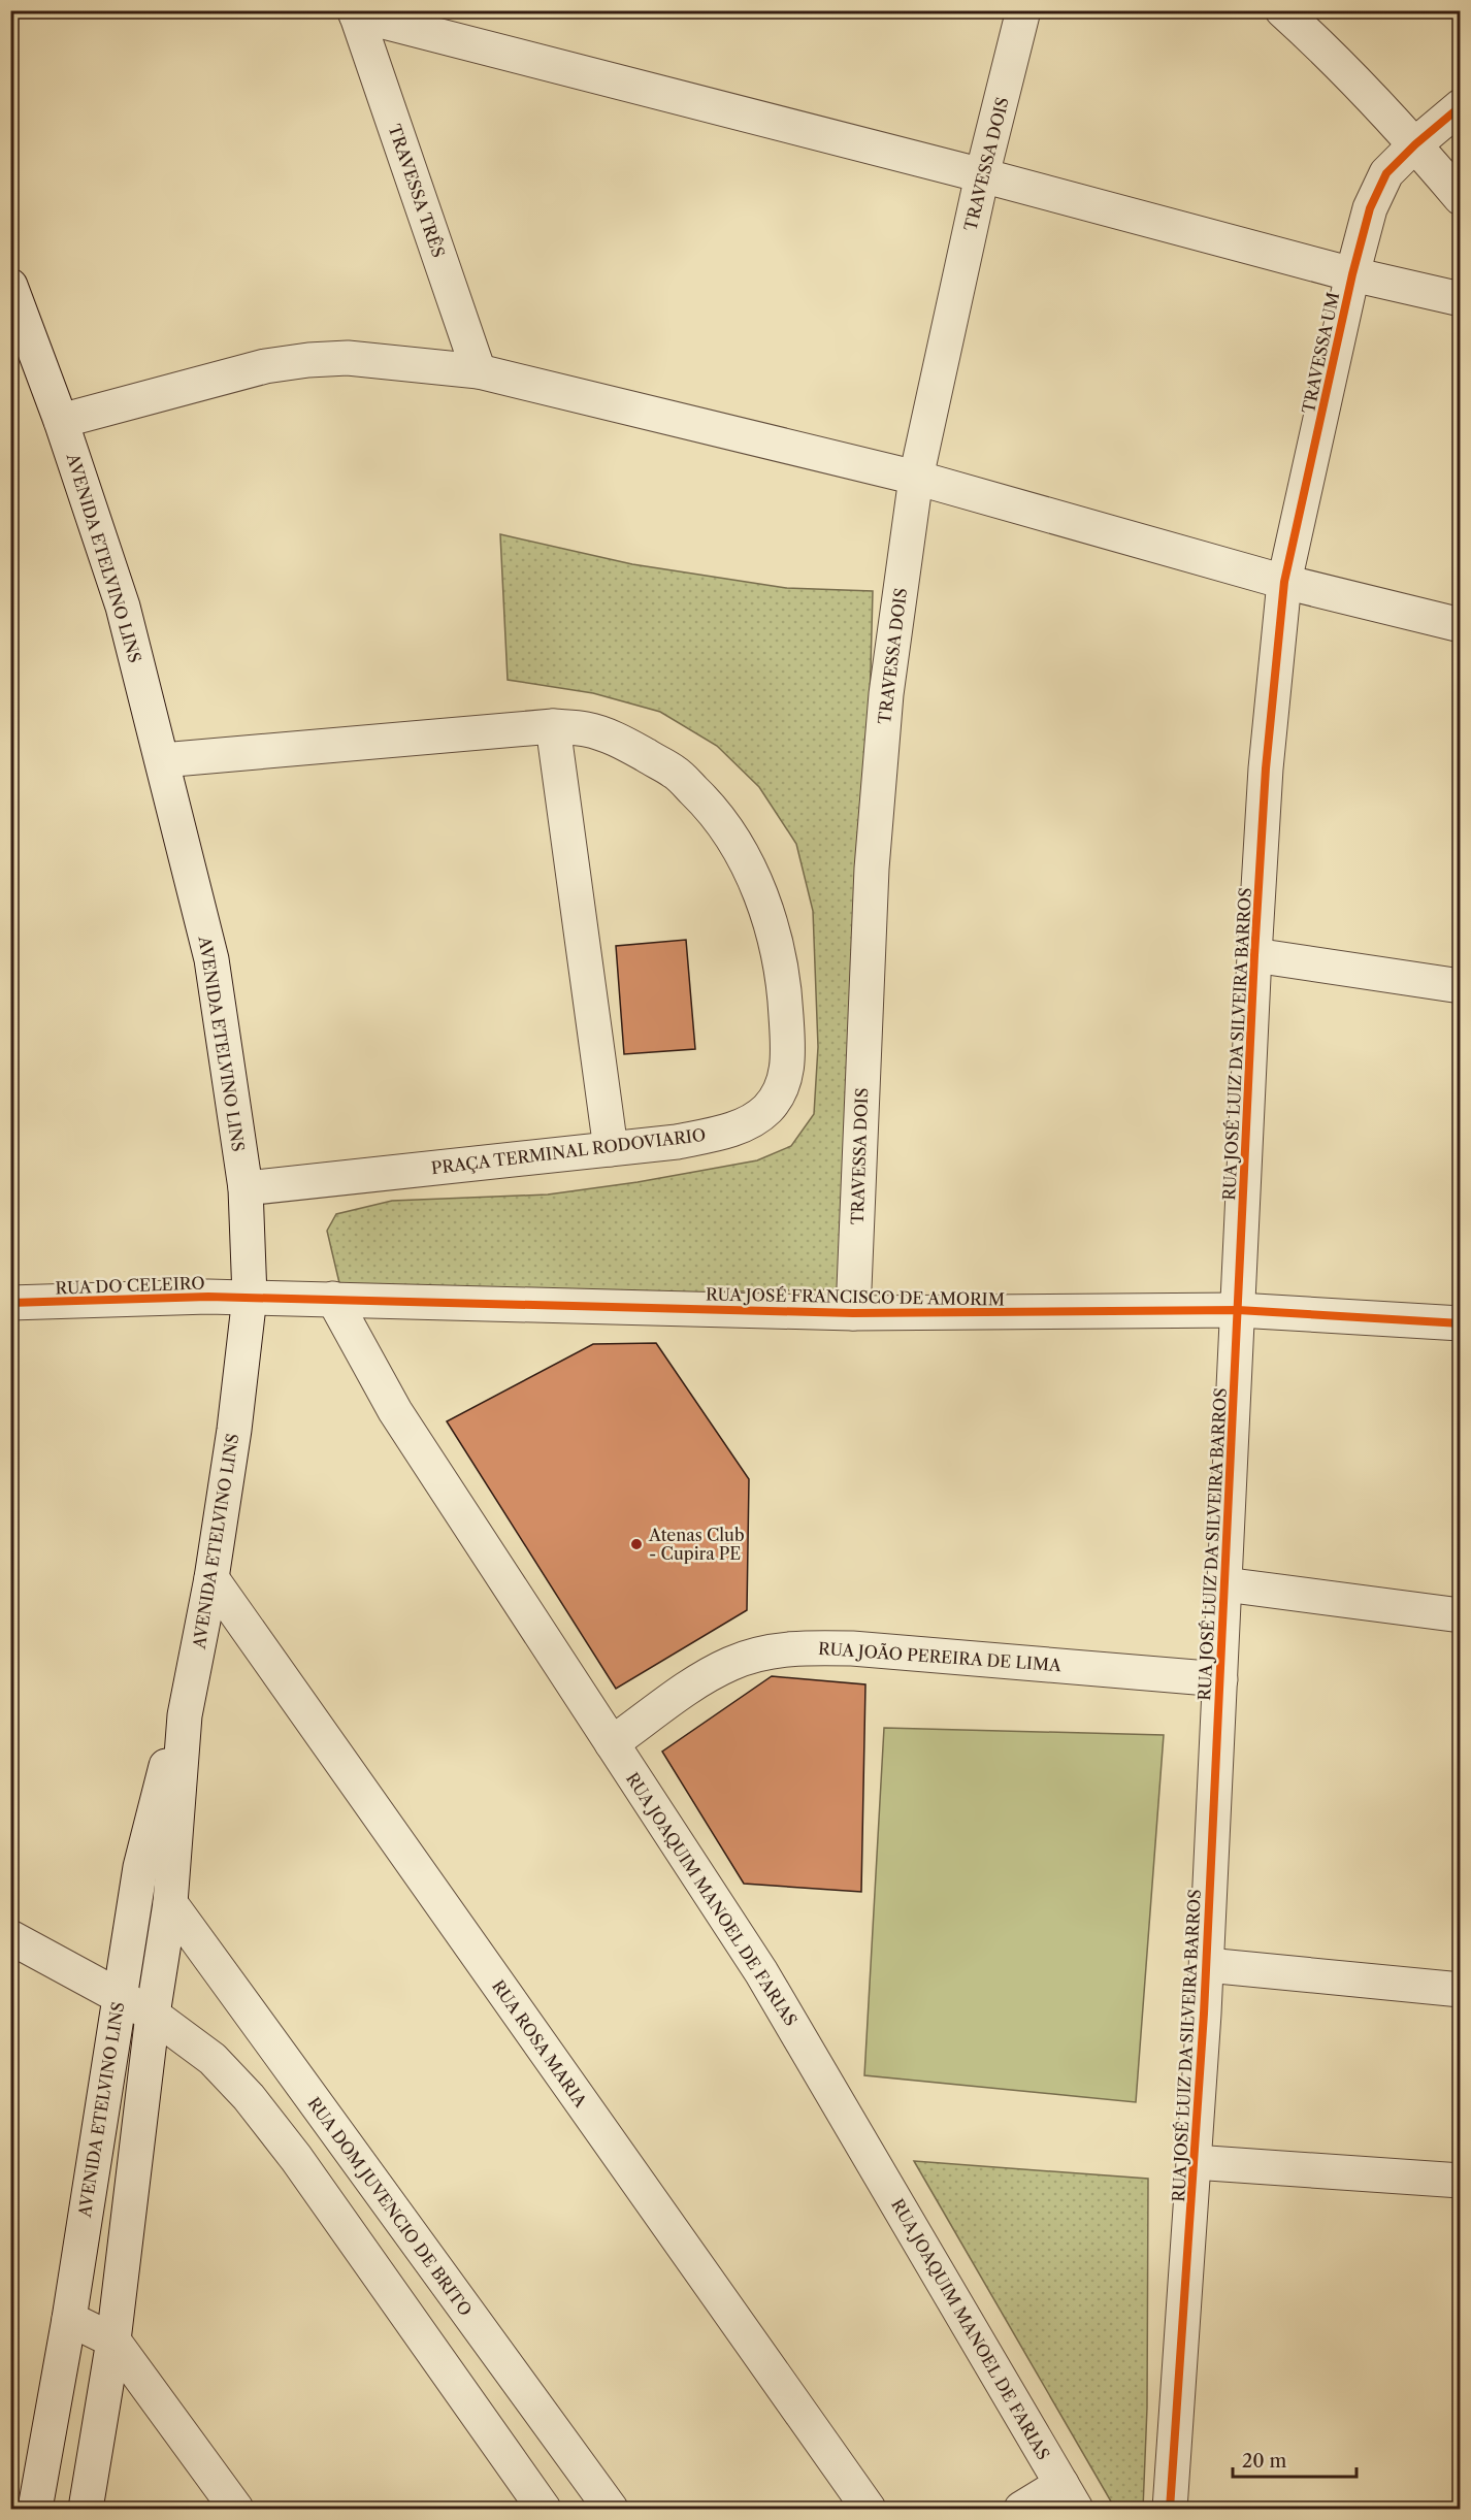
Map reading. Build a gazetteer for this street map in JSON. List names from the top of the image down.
{
  "streets": {
    "street": [
      "TRAVESSA DOIS",
      "TRAVESSA TRÊS",
      "TRAVESSA UM",
      "AVENIDA ETELVINO LINS",
      "RUA JOSÉ LUIZ DA SILVEIRA BARROS",
      "PRAÇA TERMINAL RODOVIARIO",
      "RUA DO CELEIRO",
      "RUA JOSÉ FRANCISCO DE AMORIM",
      "RUA JOÃO PEREIRA DE LIMA",
      "RUA JOAQUIM MANOEL DE FARIAS",
      "RUA ROSA MARIA",
      "RUA DOM JUVENCIO DE BRITO"
    ]
  },
  "crossings": [
    ["TRAVESSA DOIS", "RUA JOSÉ FRANCISCO DE AMORIM"],
    ["TRAVESSA UM", "RUA JOSÉ LUIZ DA SILVEIRA BARROS"],
    ["AVENIDA ETELVINO LINS", "PRAÇA TERMINAL RODOVIARIO"],
    ["AVENIDA ETELVINO LINS", "RUA DO CELEIRO"],
    ["AVENIDA ETELVINO LINS", "RUA JOSÉ FRANCISCO DE AMORIM"],
    ["AVENIDA ETELVINO LINS", "RUA ROSA MARIA"],
    ["AVENIDA ETELVINO LINS", "RUA DOM JUVENCIO DE BRITO"],
    ["RUA JOSÉ LUIZ DA SILVEIRA BARROS", "RUA JOSÉ FRANCISCO DE AMORIM"],
    ["RUA JOSÉ LUIZ DA SILVEIRA BARROS", "RUA JOÃO PEREIRA DE LIMA"],
    ["RUA DO CELEIRO", "RUA JOSÉ FRANCISCO DE AMORIM"],
    ["RUA JOSÉ FRANCISCO DE AMORIM", "RUA JOAQUIM MANOEL DE FARIAS"],
    ["RUA JOÃO PEREIRA DE LIMA", "RUA JOAQUIM MANOEL DE FARIAS"]
  ],
  "places": ["Atenas Club - Cupira PE"],
  "scale_bar": "20 m"
}
